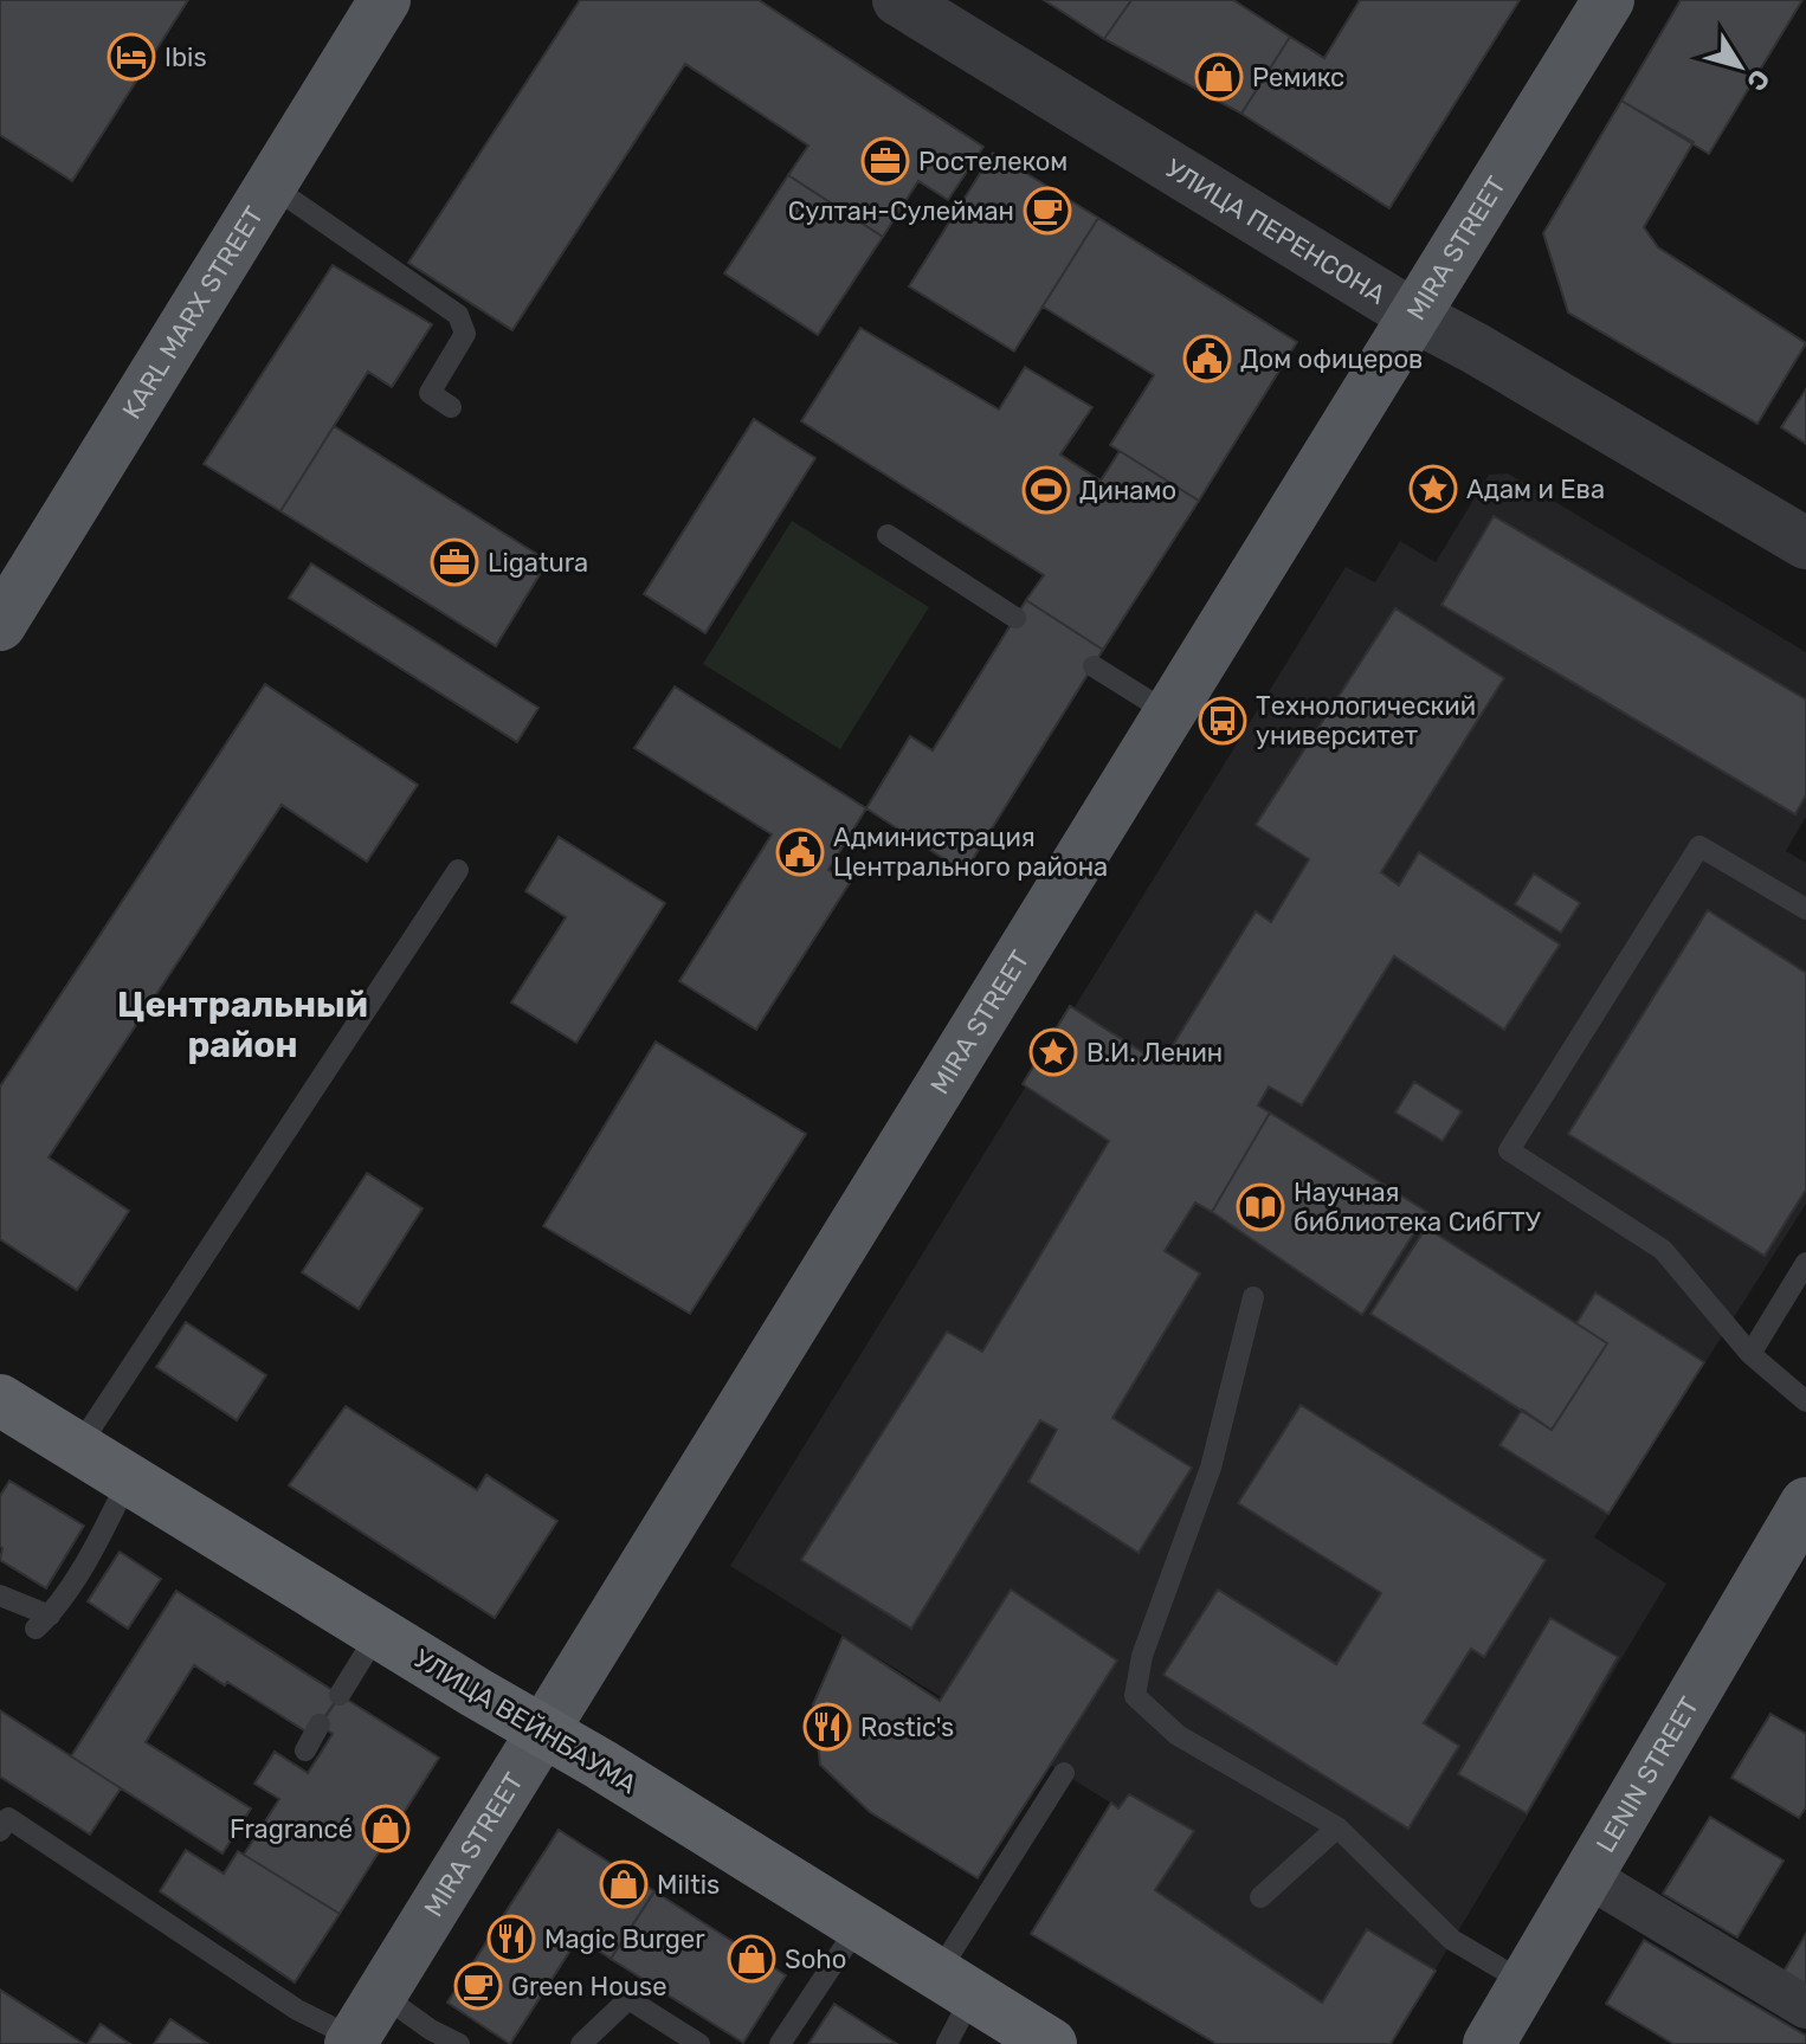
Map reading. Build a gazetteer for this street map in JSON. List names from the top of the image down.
{
  "streets": {
    "highway": ["УЛИЦА ВЕЙНБАУМА"],
    "main road": ["MIRA STREET", "KARL MARX STREET", "LENIN STREET"],
    "street": ["УЛИЦА ПЕРЕНСОНА"]
  },
  "crossings": [
    ["УЛИЦА ПЕРЕНСОНА", "MIRA STREET"],
    ["MIRA STREET", "УЛИЦА ВЕЙНБАУМА"]
  ],
  "districts": ["Центральный район"],
  "places": {
    "hotel": ["Ibis"],
    "shop": [
      "Ремикс",
      "Fragrancé",
      "Miltis",
      "Soho"
    ],
    "office": ["Ростелеком", "Ligatura"],
    "cafe": ["Султан-Сулейман", "Green House"],
    "public building": ["Дом офицеров", "Администрация Центрального района"],
    "place": ["Адам и Ева", "В.И. Ленин"],
    "sports": ["Динамо"],
    "bus stop": ["Технологический университет"],
    "library": ["Научная библиотека СибГТУ"],
    "restaurant": ["Rostic's", "Magic Burger"]
  },
  "north": "bottom right"
}
